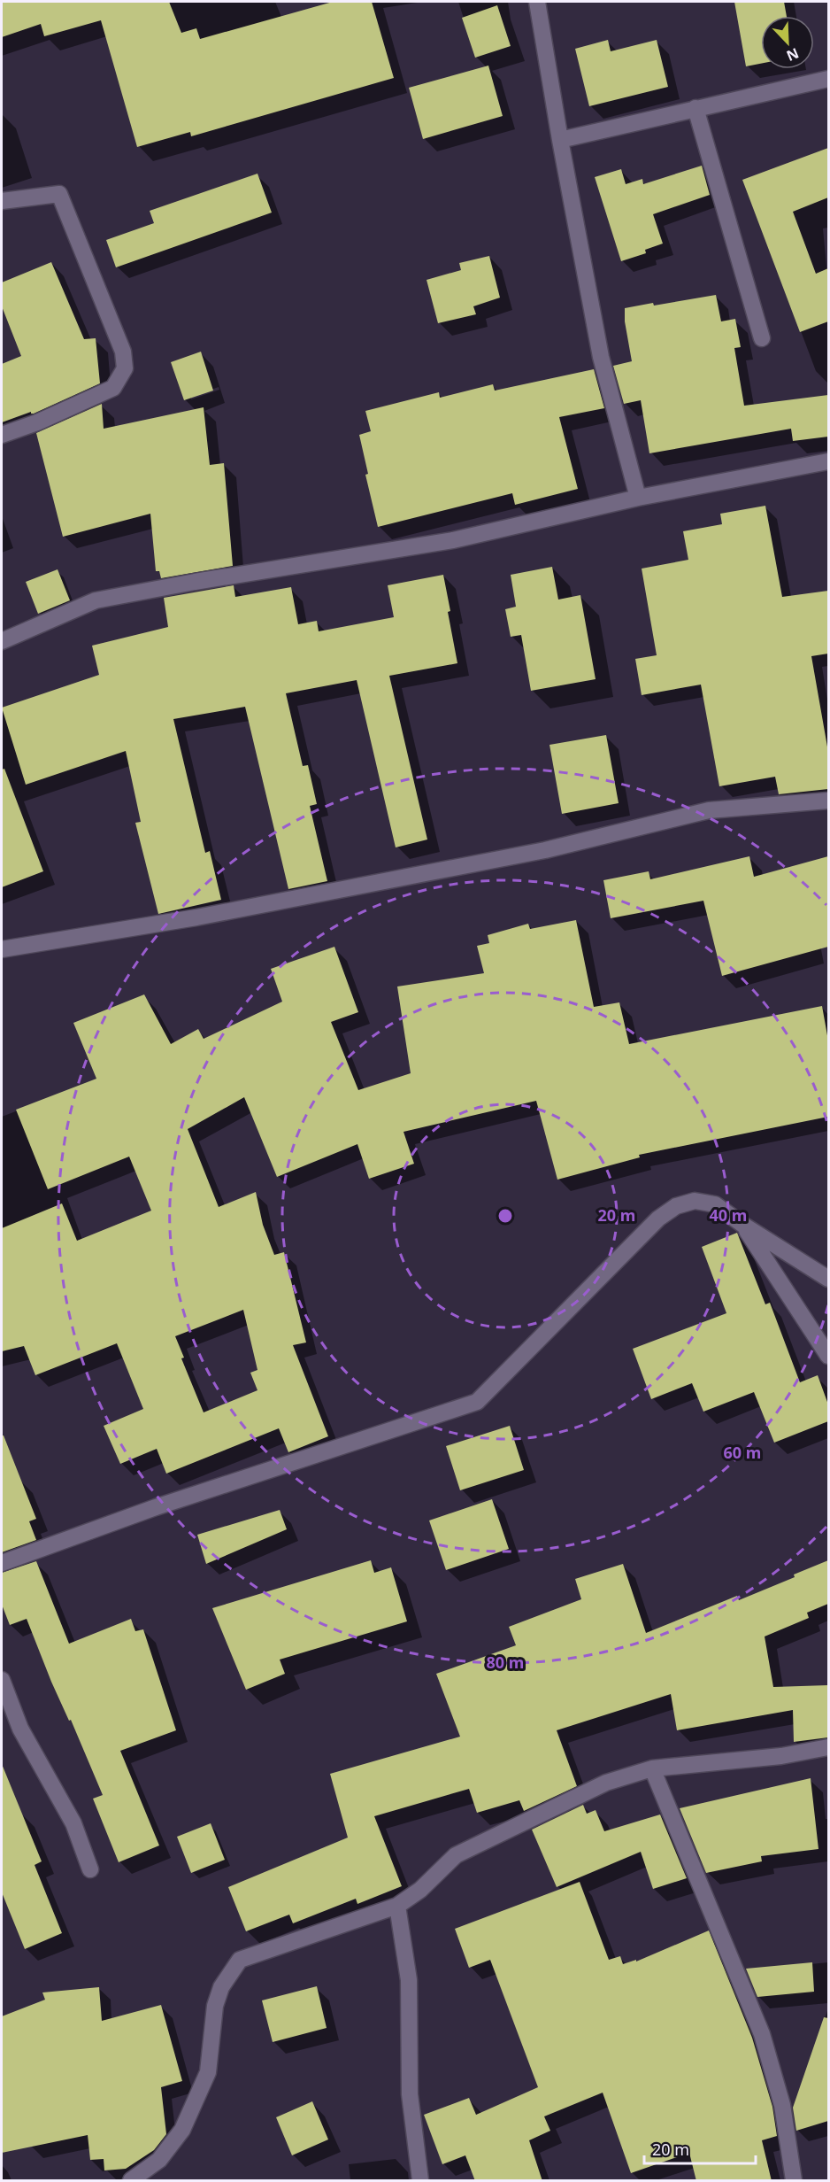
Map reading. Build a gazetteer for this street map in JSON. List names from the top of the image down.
{
  "scale_bar": "20 m",
  "north": "bottom right",
  "rings": [
    "20 m",
    "40 m",
    "60 m",
    "80 m"
  ]
}
